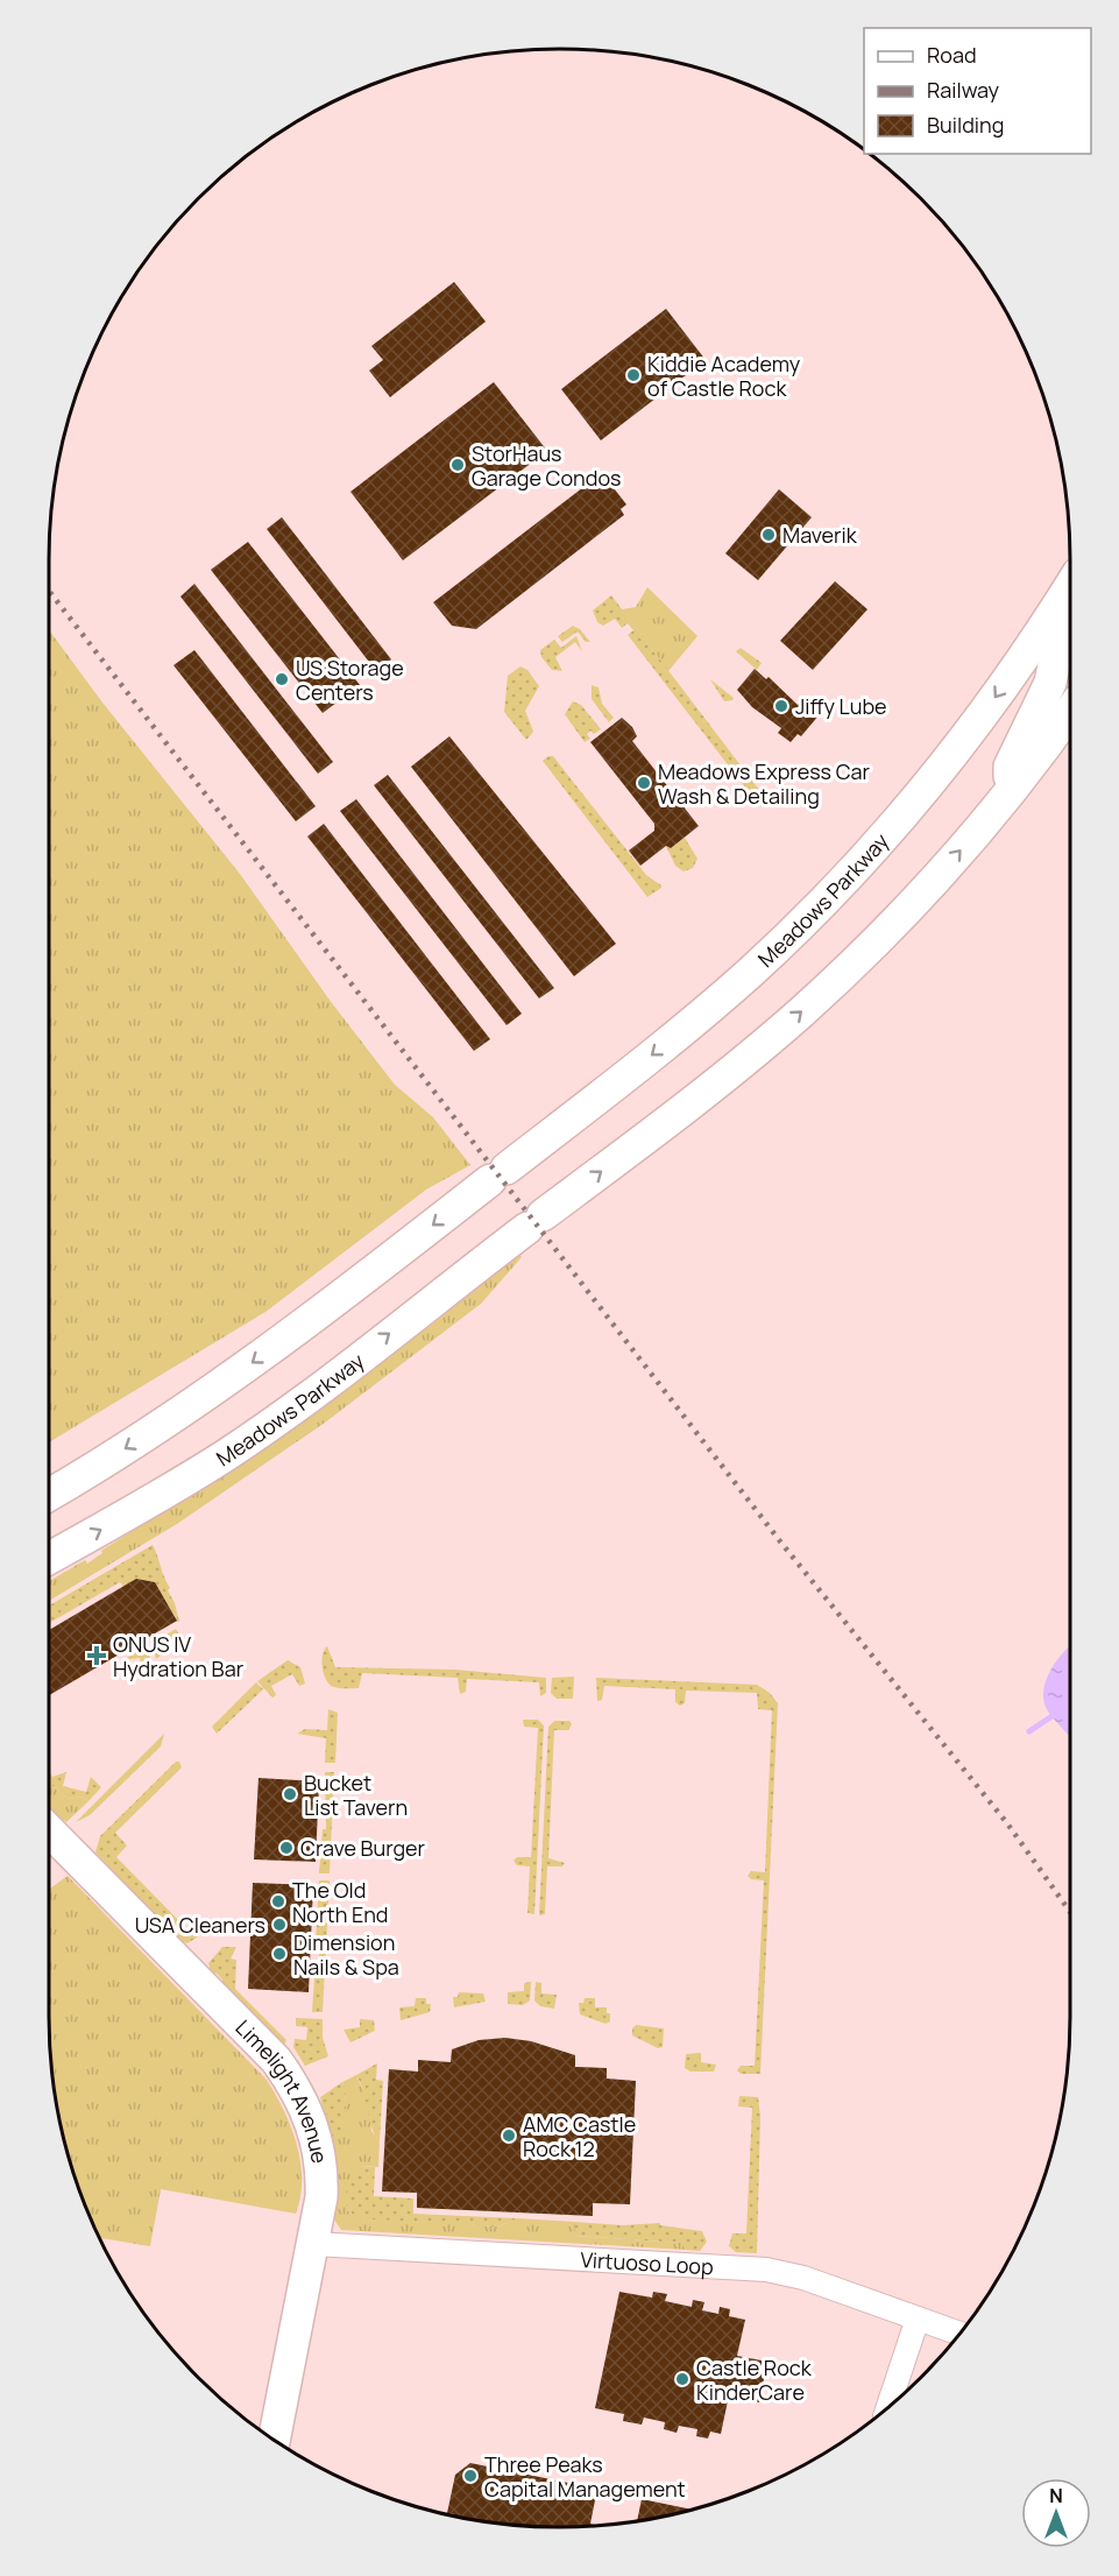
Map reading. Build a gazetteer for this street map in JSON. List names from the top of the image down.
{
  "streets": {
    "main road": ["Meadows Parkway", "Limelight Avenue"],
    "street": ["Virtuoso Loop"]
  },
  "crossings": [
    ["Limelight Avenue", "Virtuoso Loop"]
  ],
  "places": {
    "other": [
      "Kiddie Academy of Castle Rock",
      "StorHaus Garage Condos",
      "Maverik",
      "US Storage Centers",
      "Jiffy Lube",
      "Meadows Express Car Wash & Detailing",
      "Bucket List Tavern",
      "Crave Burger",
      "The Old North End",
      "USA Cleaners",
      "Dimension Nails & Spa",
      "AMC Castle Rock 12",
      "Castle Rock KinderCare",
      "Three Peaks Capital Management"
    ],
    "health": ["ONUS IV Hydration Bar"]
  },
  "legend": ["Road", "Railway", "Building"],
  "north": "top"
}
